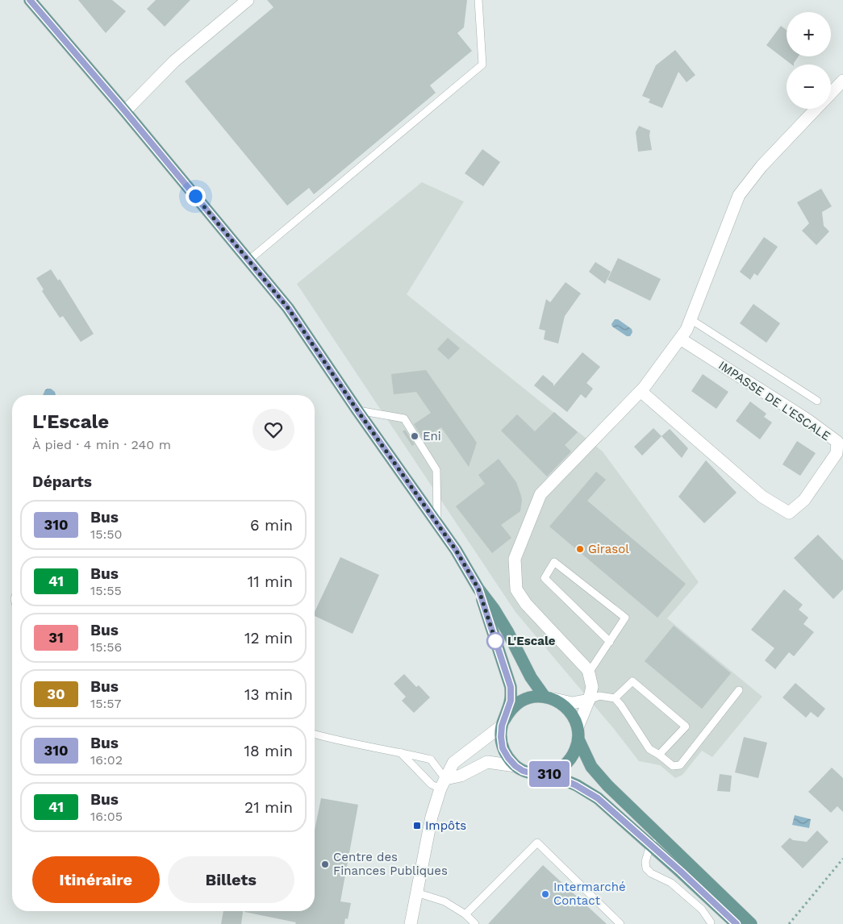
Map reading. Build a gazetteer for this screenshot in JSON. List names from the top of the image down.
{
  "streets": {
    "street": ["IMPASSE DE L'ESCALE"]
  },
  "places": {
    "other": [
      "Eni",
      "Girasol",
      "L'Escale",
      "Centre des Finances Publiques",
      "Intermarché Contact"
    ],
    "transit": ["Impôts"]
  },
  "lines": ["bus line 310"],
  "page": {
    "on_map": "310",
    "map_buttons": ["+", "−"],
    "heading": [
      ["L'Escale", "À pied · 4 min · 240 m"],
      "Départs"
    ],
    "list": [
      {
        "mark": "310",
        "name": "Bus",
        "note": "15:50",
        "value": "6 min"
      },
      {
        "mark": "41",
        "name": "Bus",
        "note": "15:55",
        "value": "11 min"
      },
      {
        "mark": "31",
        "name": "Bus",
        "note": "15:56",
        "value": "12 min"
      },
      {
        "mark": "30",
        "name": "Bus",
        "note": "15:57",
        "value": "13 min"
      },
      {
        "mark": "310",
        "name": "Bus",
        "note": "16:02",
        "value": "18 min"
      },
      {
        "mark": "41",
        "name": "Bus",
        "note": "16:05",
        "value": "21 min"
      }
    ],
    "buttons": ["Itinéraire", "Billets"]
  }
}
